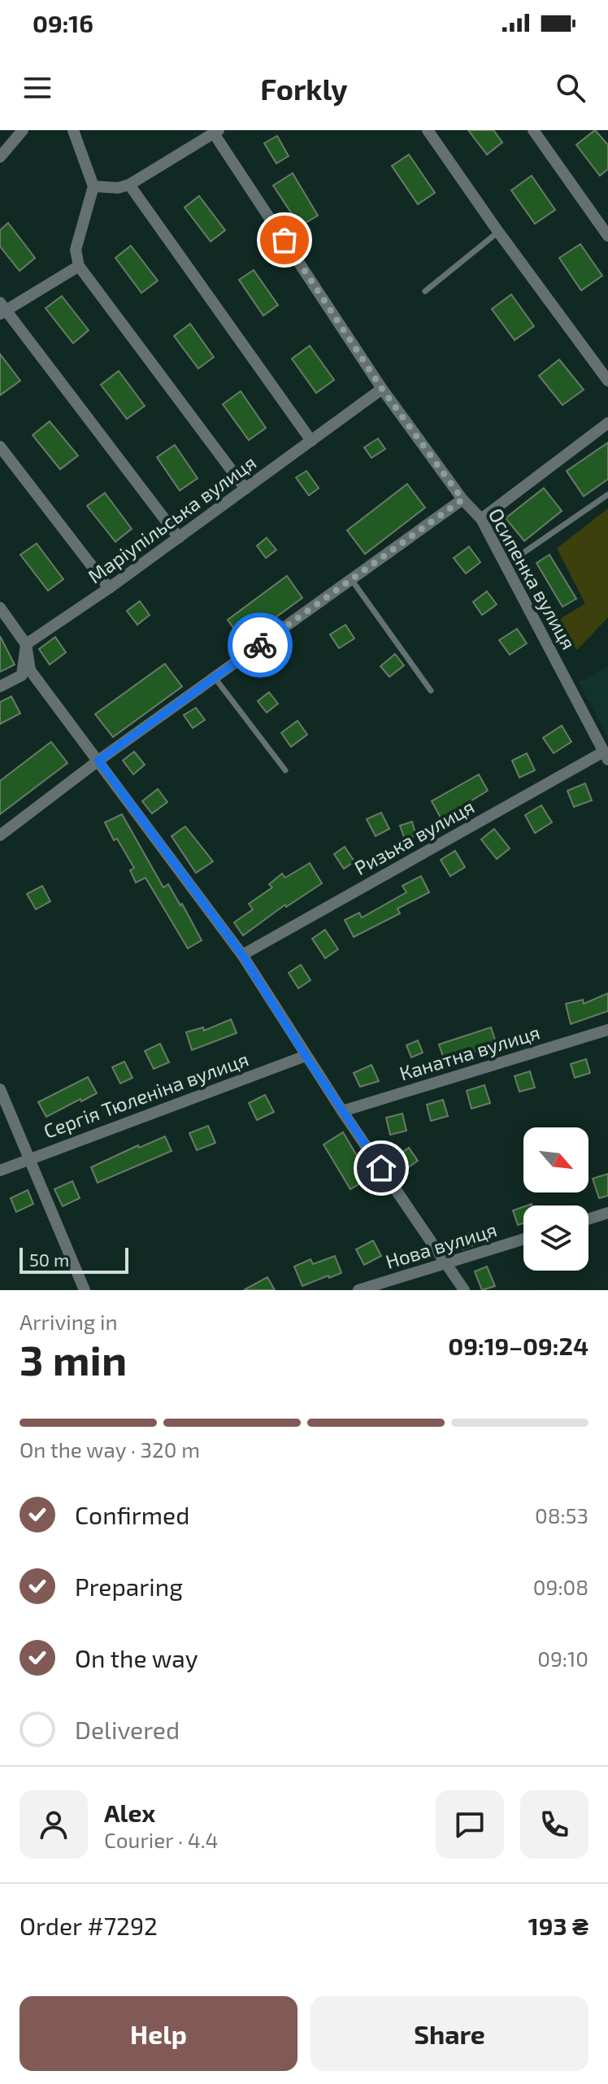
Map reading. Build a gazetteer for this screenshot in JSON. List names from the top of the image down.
{
  "streets": {
    "street": [
      "Маріупільська вулиця",
      "Осипенка вулиця",
      "Ризька вулиця",
      "Канатна вулиця",
      "Сергія Тюленіна вулиця",
      "Нова вулиця"
    ]
  },
  "crossings": [
    ["Маріупільська вулиця", "Осипенка вулиця"],
    ["Осипенка вулиця", "Ризька вулиця"]
  ],
  "scale_bar": "50 m",
  "north": "bottom right",
  "page": {
    "status": "09:16",
    "header": "Forkly",
    "scale": "50 m",
    "heading": ["3 min", "Arriving in", "09:19–09:24"],
    "panel": [
      "Alex",
      "Courier · 4.4",
      "Order #7292",
      "193 ₴"
    ],
    "bar": "On the way · 320 m",
    "list": [
      ["Confirmed", "08:53"],
      ["Preparing", "09:08"],
      ["On the way", "09:10"],
      "Delivered"
    ],
    "buttons": ["Help", "Share"]
  }
}
